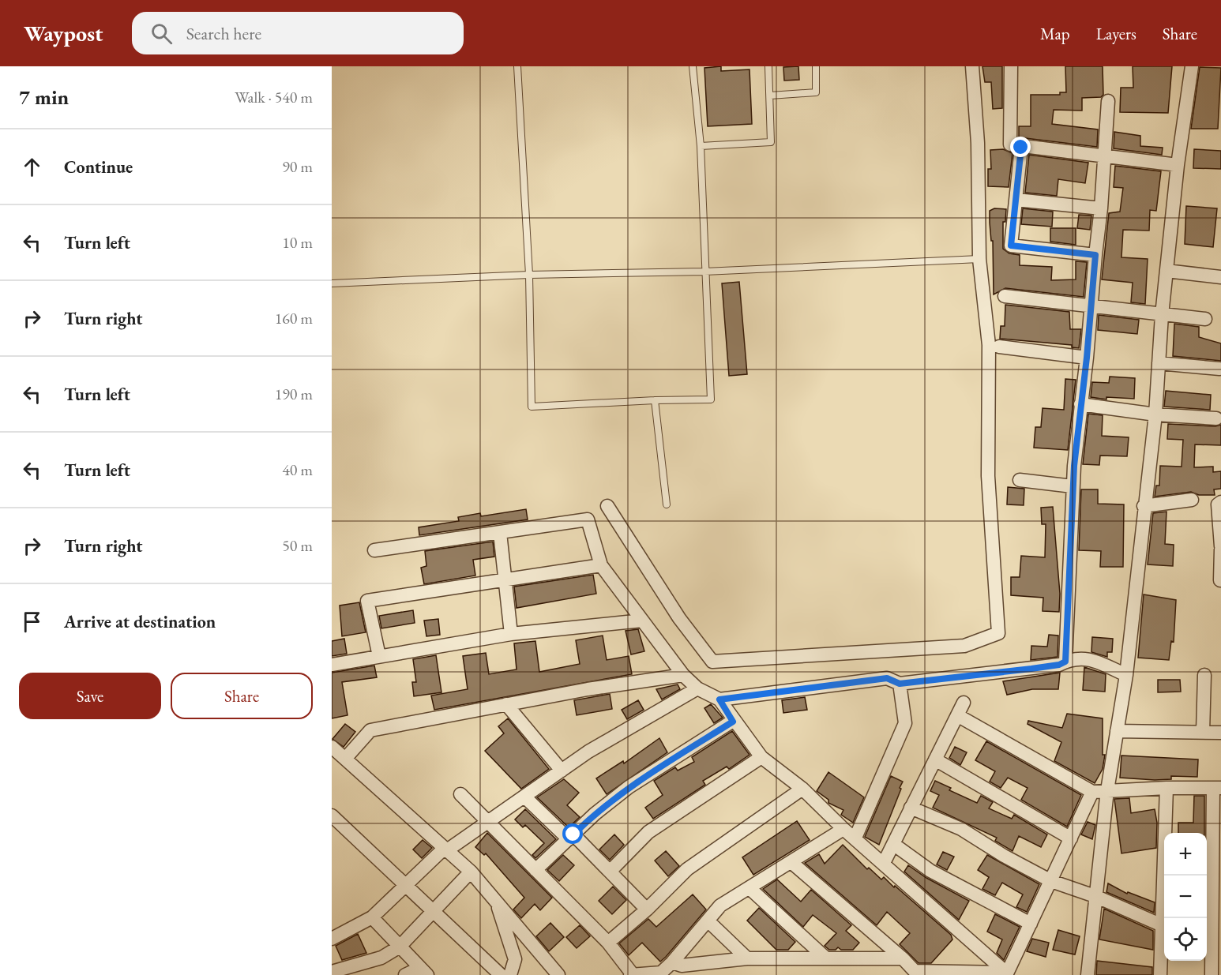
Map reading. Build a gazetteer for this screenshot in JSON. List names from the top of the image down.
{
  "page": {
    "header": "Waypost",
    "search": "Search here",
    "nav": ["Map", "Layers", "Share"],
    "heading": ["7 min", "Walk · 540 m"],
    "list": [
      ["Continue", "90 m"],
      ["Turn left", "10 m"],
      ["Turn right", "160 m"],
      ["Turn left", "190 m"],
      ["Turn left", "40 m"],
      ["Turn right", "50 m"],
      "Arrive at destination"
    ],
    "buttons": ["Save", "Share"],
    "map_buttons": ["+", "−"]
  }
}
